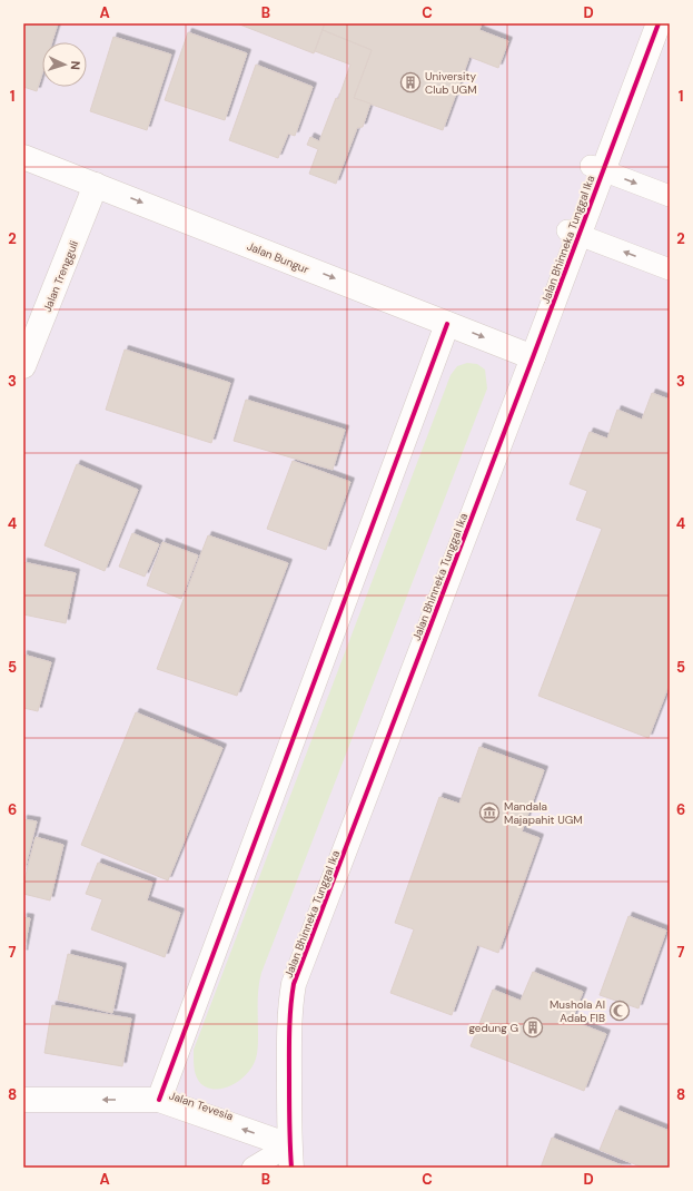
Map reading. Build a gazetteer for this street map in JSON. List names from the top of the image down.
{
  "streets": {
    "street": [
      "Jalan Bhinneka Tunggal Ika",
      "Jalan Bungur",
      "Jalan Trengguli",
      "Jalan Tevesia"
    ]
  },
  "crossings": [
    ["Jalan Bhinneka Tunggal Ika", "Jalan Bungur"],
    ["Jalan Bhinneka Tunggal Ika", "Jalan Tevesia"],
    ["Jalan Bungur", "Jalan Trengguli"]
  ],
  "one_way": ["Jalan Bungur", "Jalan Tevesia"],
  "places": {
    "building": ["University Club UGM", "gedung G"],
    "museum": ["Mandala Majapahit UGM"],
    "mosque": ["Mushola Al Adab FIB"]
  },
  "north": "right",
  "grid": {
    "columns": [
      "A",
      "B",
      "C",
      "D"
    ],
    "rows": [
      "1",
      "2",
      "3",
      "4",
      "5",
      "6",
      "7",
      "8"
    ]
  }
}
